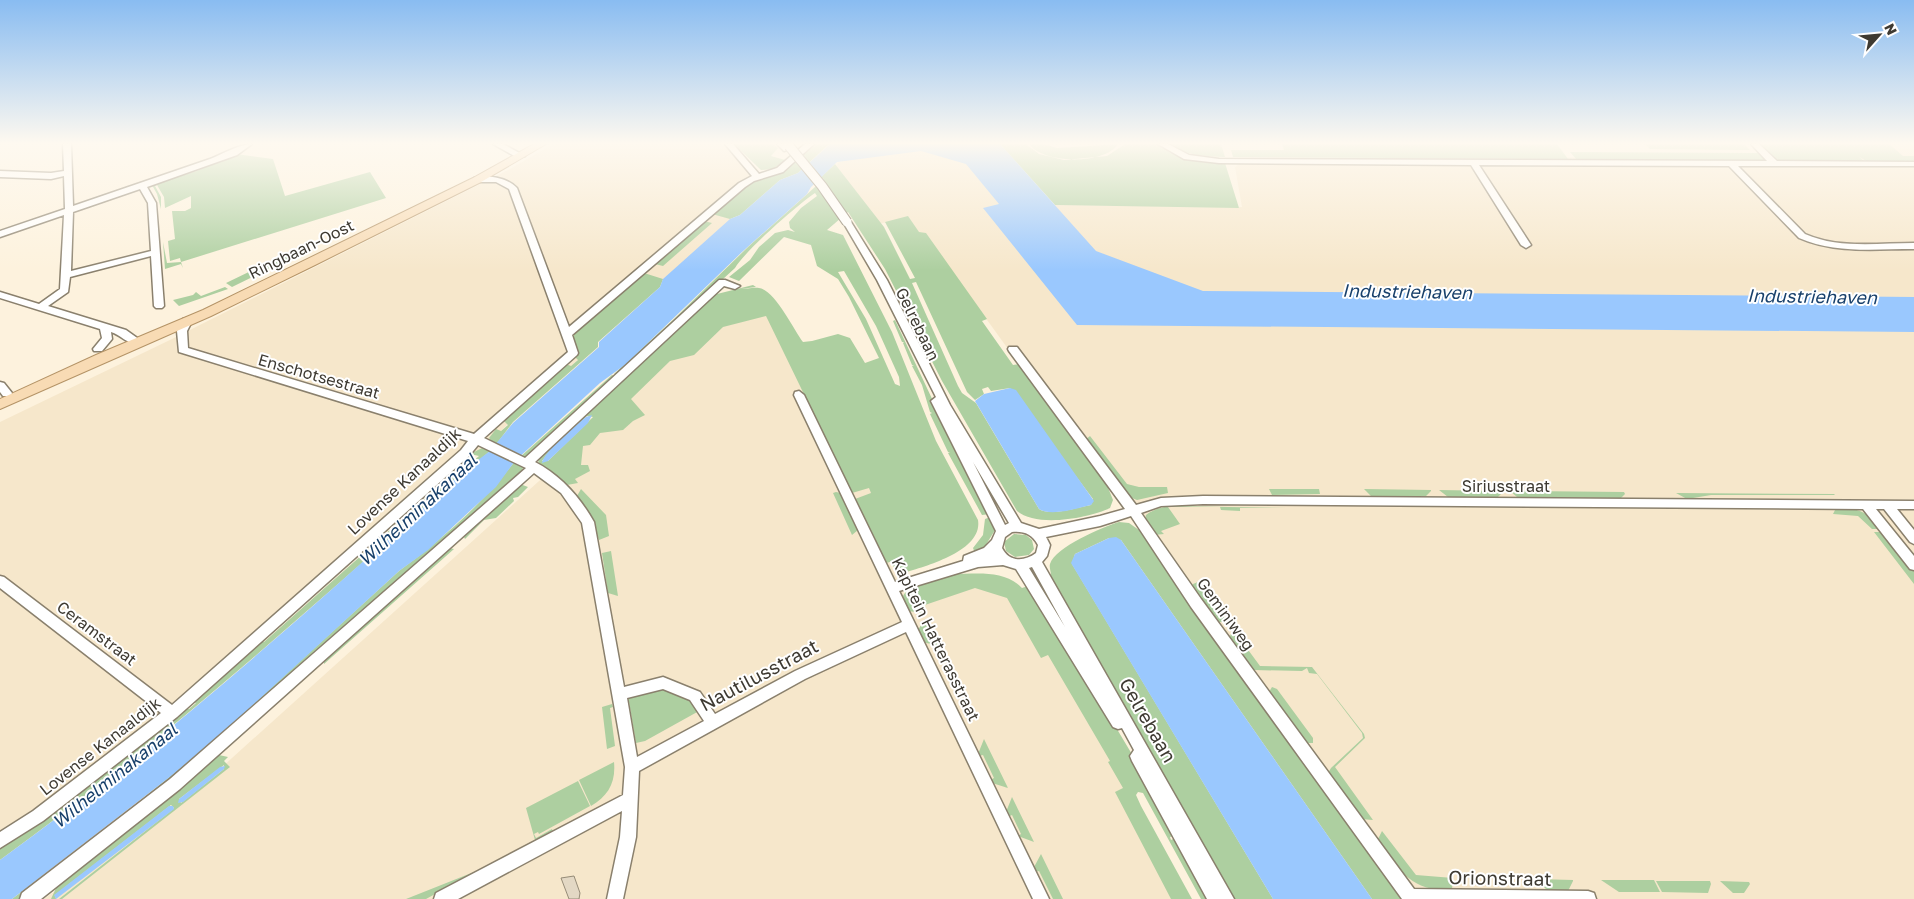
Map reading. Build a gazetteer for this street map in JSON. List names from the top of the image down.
{
  "streets": {
    "main road": ["Ringbaan-Oost"],
    "street": [
      "Gelrebaan",
      "Enschotsestraat",
      "Lovense Kanaaldijk",
      "Siriusstraat",
      "Geminiweg",
      "Ceramstraat",
      "Kapitein Hatterasstraat",
      "Nautilusstraat",
      "Orionstraat"
    ]
  },
  "crossings": [
    ["Ringbaan-Oost", "Enschotsestraat"],
    ["Gelrebaan", "Siriusstraat"],
    ["Enschotsestraat", "Lovense Kanaaldijk"],
    ["Enschotsestraat", "Nautilusstraat"],
    ["Lovense Kanaaldijk", "Ceramstraat"],
    ["Siriusstraat", "Geminiweg"],
    ["Geminiweg", "Orionstraat"],
    ["Kapitein Hatterasstraat", "Nautilusstraat"]
  ],
  "water": ["Industriehaven", "Wilhelminakanaal"],
  "north": "top right"
}
